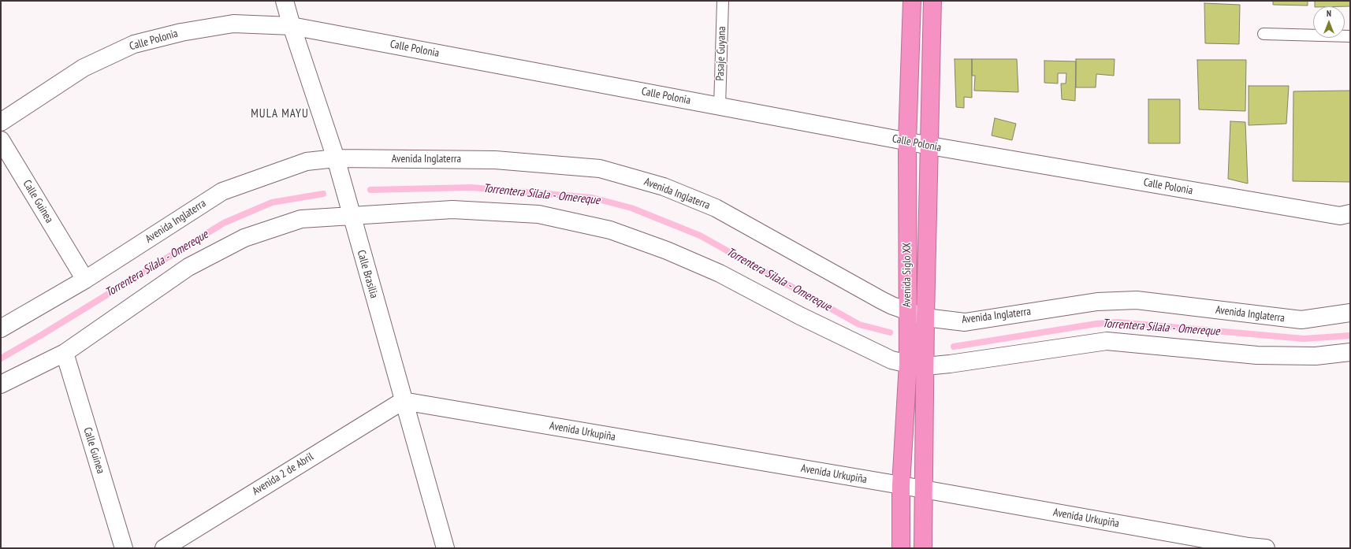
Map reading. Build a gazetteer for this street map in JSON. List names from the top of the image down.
{
  "streets": {
    "highway": ["Avenida Siglo XX"],
    "street": [
      "Calle Polonia",
      "Avenida Inglaterra",
      "Calle Guinea",
      "Calle Brasilia",
      "Avenida Urkupiña",
      "Avenida 2 de Abril"
    ],
    "lane": ["Pasaje Guyana"]
  },
  "crossings": [
    ["Calle Polonia", "Pasaje Guyana"],
    ["Calle Polonia", "Calle Brasilia"],
    ["Calle Polonia", "Avenida Siglo XX"],
    ["Avenida Inglaterra", "Calle Guinea"],
    ["Avenida Inglaterra", "Calle Brasilia"],
    ["Avenida Inglaterra", "Avenida Siglo XX"],
    ["Calle Brasilia", "Avenida Urkupiña"],
    ["Calle Brasilia", "Avenida 2 de Abril"],
    ["Avenida Siglo XX", "Avenida Urkupiña"],
    ["Avenida Urkupiña", "Avenida 2 de Abril"]
  ],
  "districts": ["MULA MAYU"],
  "water": ["Torrentera Silala - Omereque"],
  "north": "top"
}
